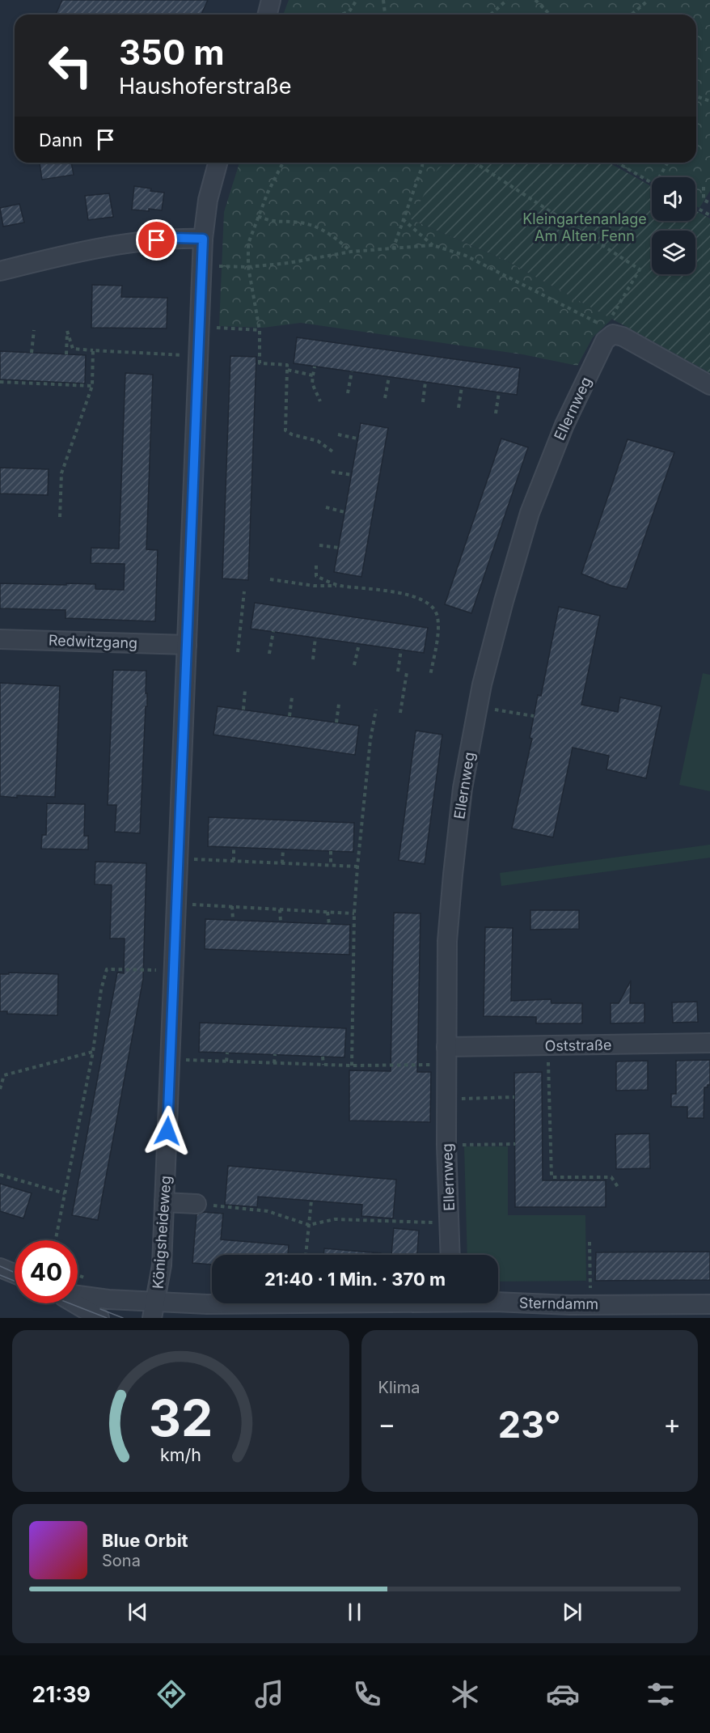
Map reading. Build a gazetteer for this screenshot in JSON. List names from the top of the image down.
{
  "streets": {
    "street": [
      "Ellernweg",
      "Redwitzgang",
      "Oststraße",
      "Königsheideweg",
      "Sterndamm"
    ]
  },
  "crossings": [
    ["Ellernweg", "Oststraße"],
    ["Redwitzgang", "Königsheideweg"],
    ["Königsheideweg", "Sterndamm"]
  ],
  "parks": ["Kleingartenanlage Am Alten Fenn"],
  "page": {
    "turn": ["350 m", "Haushoferstraße"],
    "then": "Dann",
    "limit": "40",
    "trip": "21:40 · 1 Min. · 370 m",
    "tile": "Klima",
    "heat": ["−", "23°", "+"],
    "song": ["Blue Orbit", "Sona"],
    "tabs": "21:39",
    "gauge": ["32", "km/h"]
  }
}
